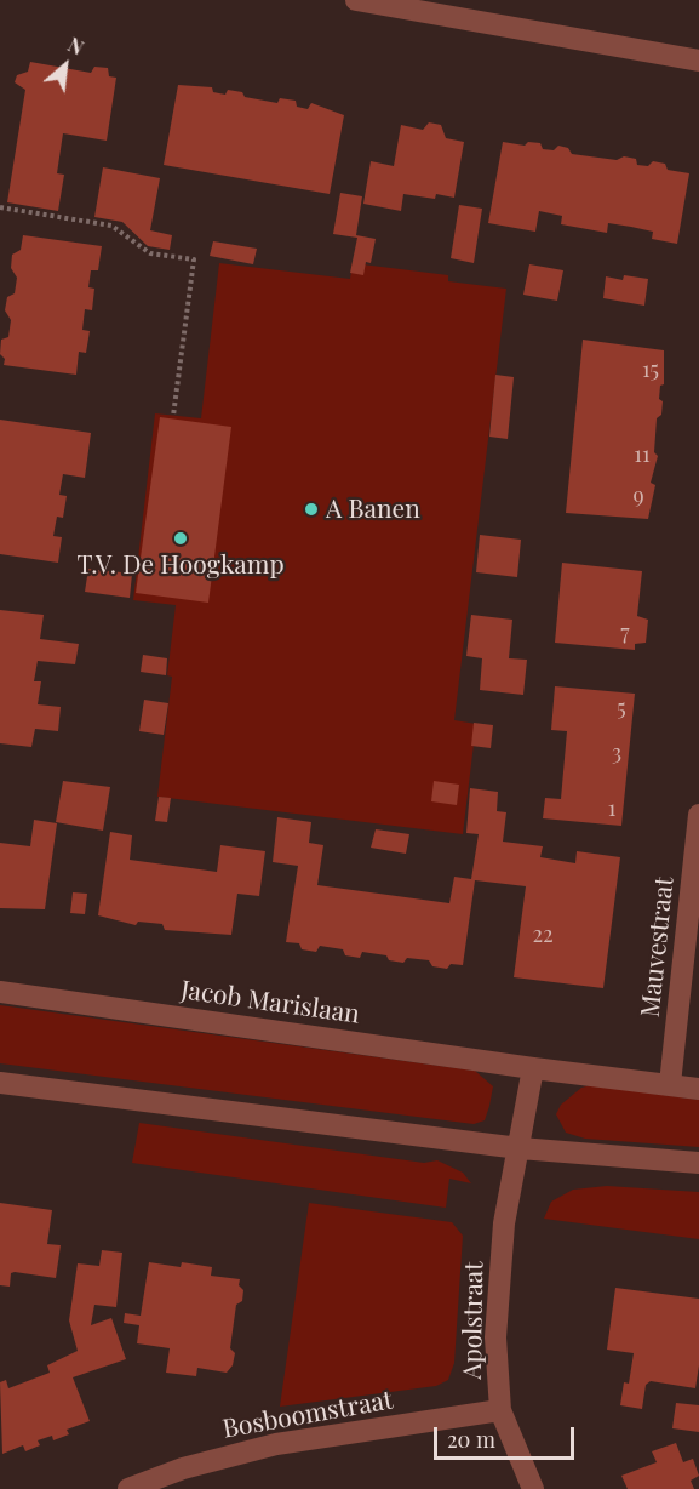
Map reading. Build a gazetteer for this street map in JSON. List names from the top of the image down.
{
  "streets": {
    "street": [
      "Mauvestraat",
      "Jacob Marislaan",
      "Apolstraat",
      "Bosboomstraat"
    ]
  },
  "crossings": [
    ["Mauvestraat", "Jacob Marislaan"],
    ["Apolstraat", "Bosboomstraat"]
  ],
  "places": ["A Banen", "T.V. De Hoogkamp"],
  "house_numbers": [
    "15",
    "11",
    "9",
    "7",
    "5",
    "3",
    "1",
    "22"
  ],
  "scale_bar": "20 m",
  "north": "top right"
}
